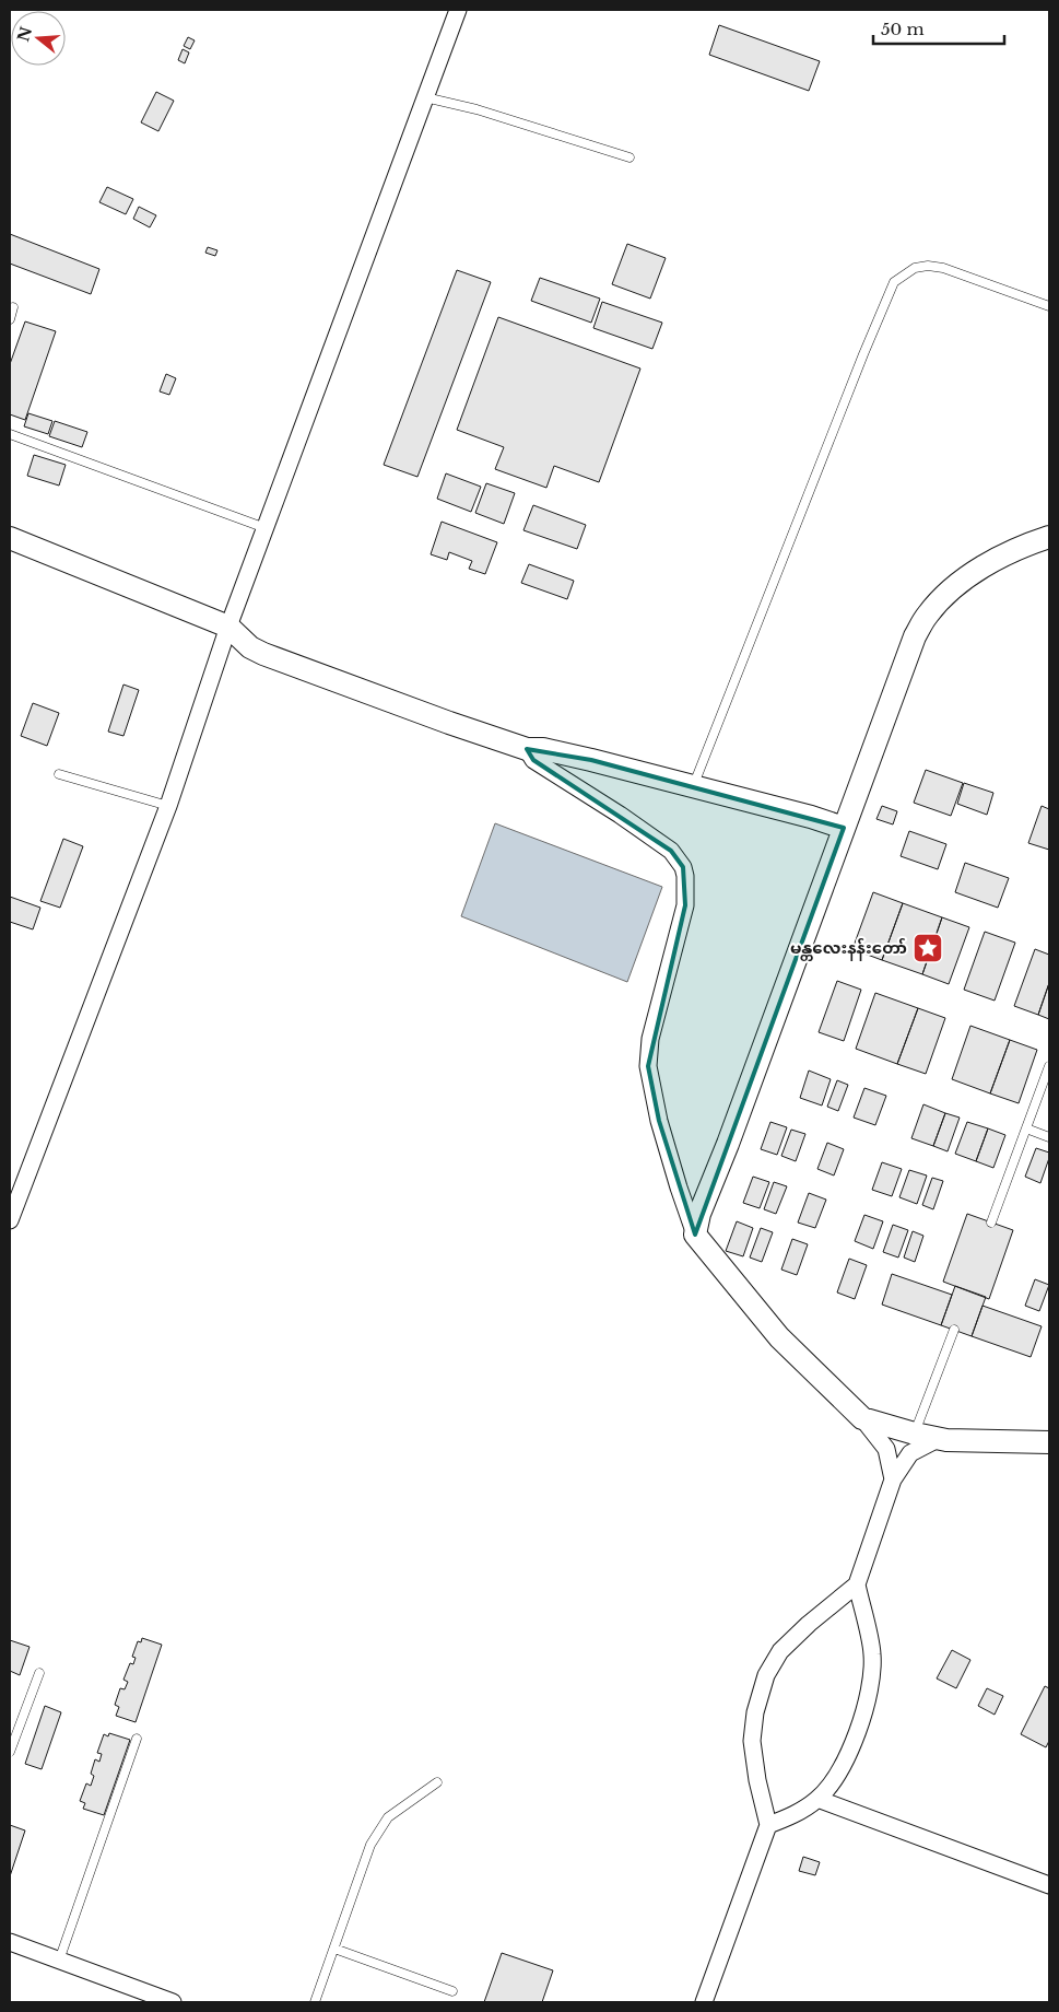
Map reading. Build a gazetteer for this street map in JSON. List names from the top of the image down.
{
  "places": {
    "place": ["မန္တလေးနန်းတော်"]
  },
  "scale_bar": "50 m",
  "north": "left"
}
